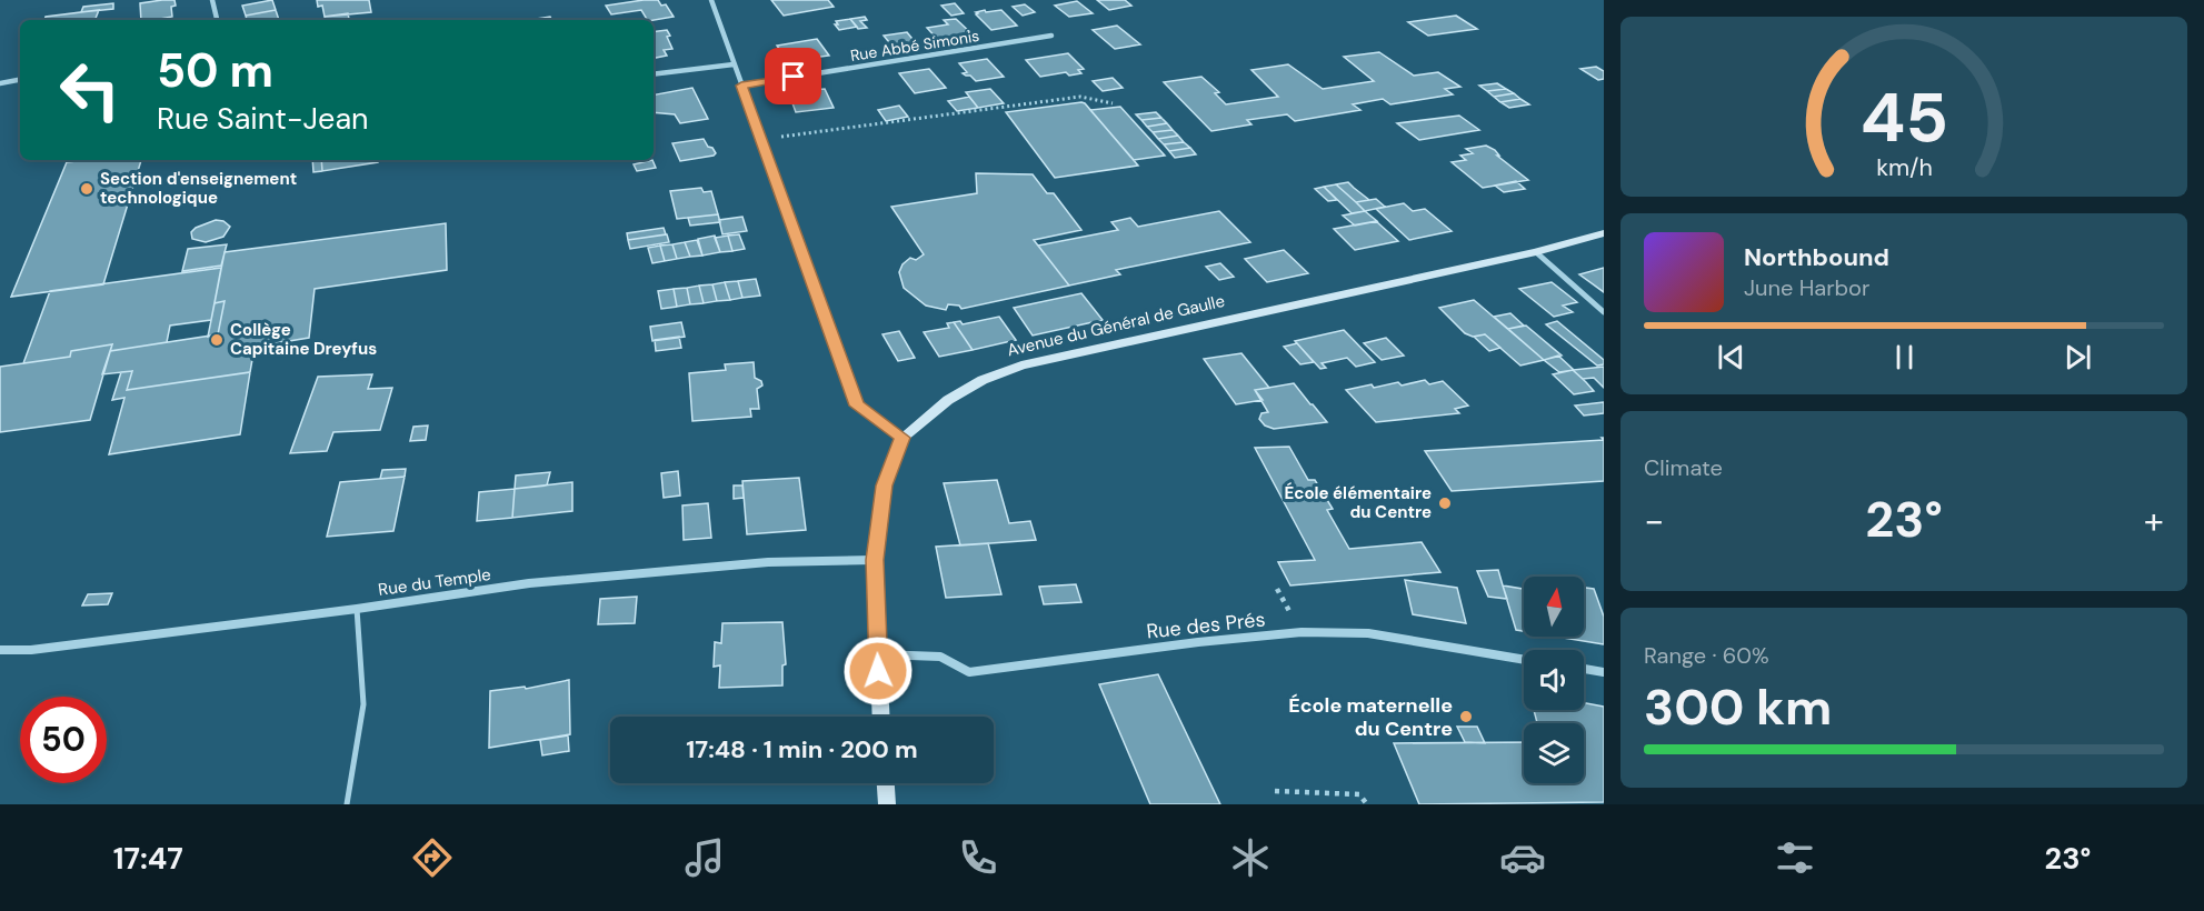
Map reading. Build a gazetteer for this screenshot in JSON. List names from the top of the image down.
{
  "streets": {
    "main road": ["Avenue du Général de Gaulle"],
    "street": ["Rue Abbé Simonis", "Rue du Temple", "Rue des Prés"]
  },
  "crossings": [
    ["Avenue du Général de Gaulle", "Rue du Temple"],
    ["Avenue du Général de Gaulle", "Rue des Prés"]
  ],
  "places": [
    "Section d'enseignement technologique",
    "Collège Capitaine Dreyfus",
    "École élémentaire du Centre",
    "École maternelle du Centre"
  ],
  "north": "top",
  "page": {
    "turn": ["50 m", "Rue Saint-Jean"],
    "song": ["Northbound", "June Harbor"],
    "tile": [
      "Climate",
      ["Range · 60%", "300 km"]
    ],
    "heat": ["−", "23°", "+"],
    "limit": "50",
    "trip": "17:48 · 1 min · 200 m",
    "tabs": ["17:47", "23°"],
    "gauge": ["45", "km/h"]
  }
}
